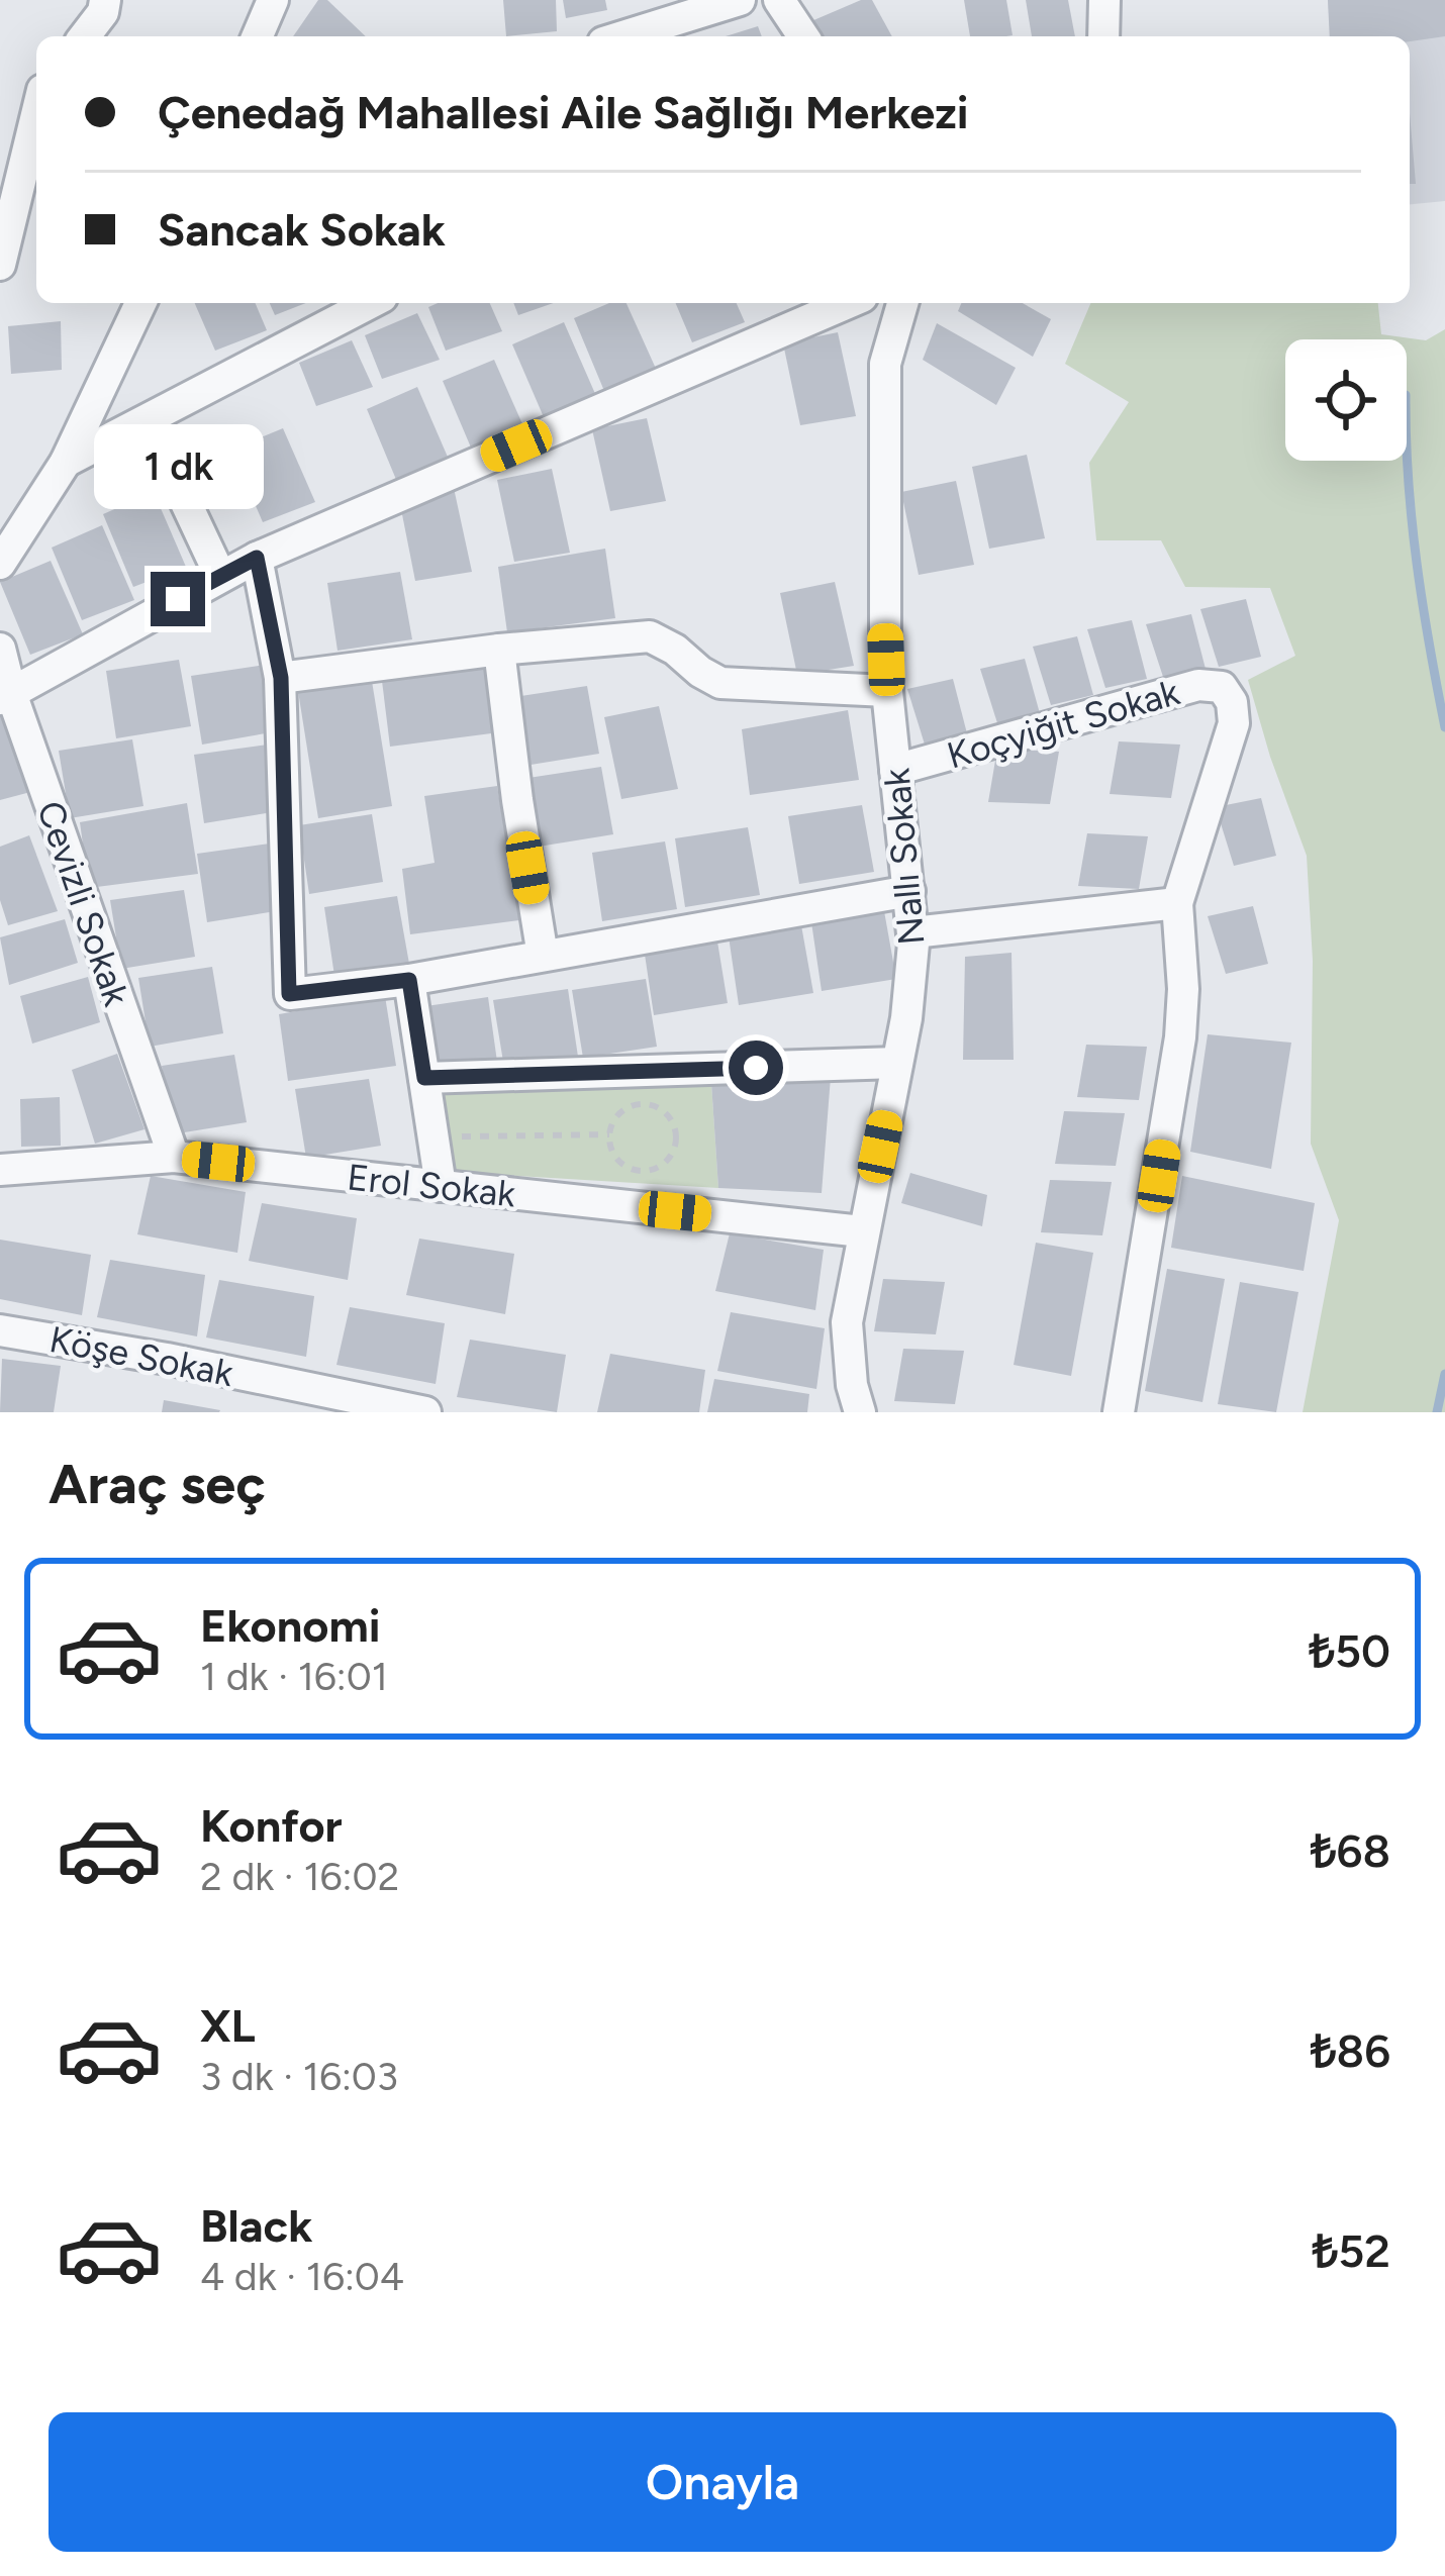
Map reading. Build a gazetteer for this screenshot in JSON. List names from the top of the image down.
{
  "streets": {
    "street": [
      "Koçyiğit Sokak",
      "Nallı Sokak",
      "Cevizli Sokak",
      "Erol Sokak",
      "Köşe Sokak"
    ]
  },
  "crossings": [
    ["Koçyiğit Sokak", "Nallı Sokak"],
    ["Nallı Sokak", "Erol Sokak"],
    ["Cevizli Sokak", "Erol Sokak"]
  ],
  "page": {
    "banner": ["Çenedağ Mahallesi Aile Sağlığı Merkezi", "Sancak Sokak"],
    "bubble": "1 dk",
    "heading": "Araç seç",
    "list": [
      {
        "name": "Ekonomi",
        "note": "1 dk · 16:01",
        "value": "₺50"
      },
      {
        "name": "Konfor",
        "note": "2 dk · 16:02",
        "value": "₺68"
      },
      {
        "name": "XL",
        "note": "3 dk · 16:03",
        "value": "₺86"
      },
      {
        "name": "Black",
        "note": "4 dk · 16:04",
        "value": "₺52"
      }
    ],
    "buttons": "Onayla"
  }
}
